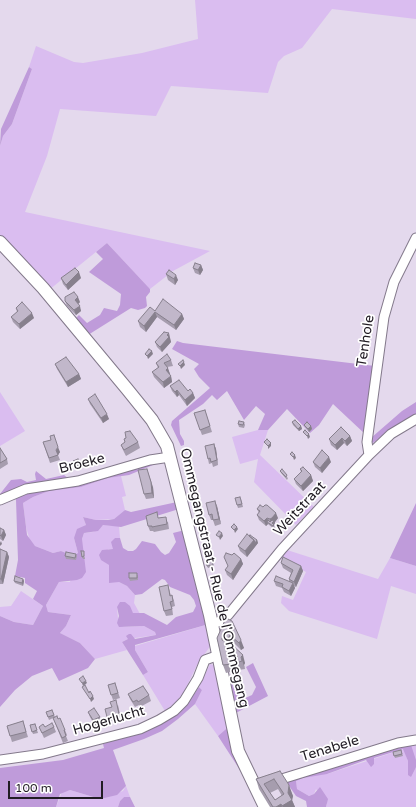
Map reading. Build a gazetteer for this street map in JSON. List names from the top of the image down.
{
  "streets": {
    "main road": ["Ommegangstraat - Rue de l'Ommegang"],
    "street": [
      "Tenhole",
      "Broeke",
      "Weitstraat",
      "Hogerlucht",
      "Tenabele"
    ]
  },
  "crossings": [
    ["Tenhole", "Weitstraat"],
    ["Broeke", "Ommegangstraat - Rue de l'Ommegang"],
    ["Weitstraat", "Ommegangstraat - Rue de l'Ommegang"],
    ["Ommegangstraat - Rue de l'Ommegang", "Hogerlucht"],
    ["Ommegangstraat - Rue de l'Ommegang", "Tenabele"]
  ],
  "scale_bar": "100 m"
}
